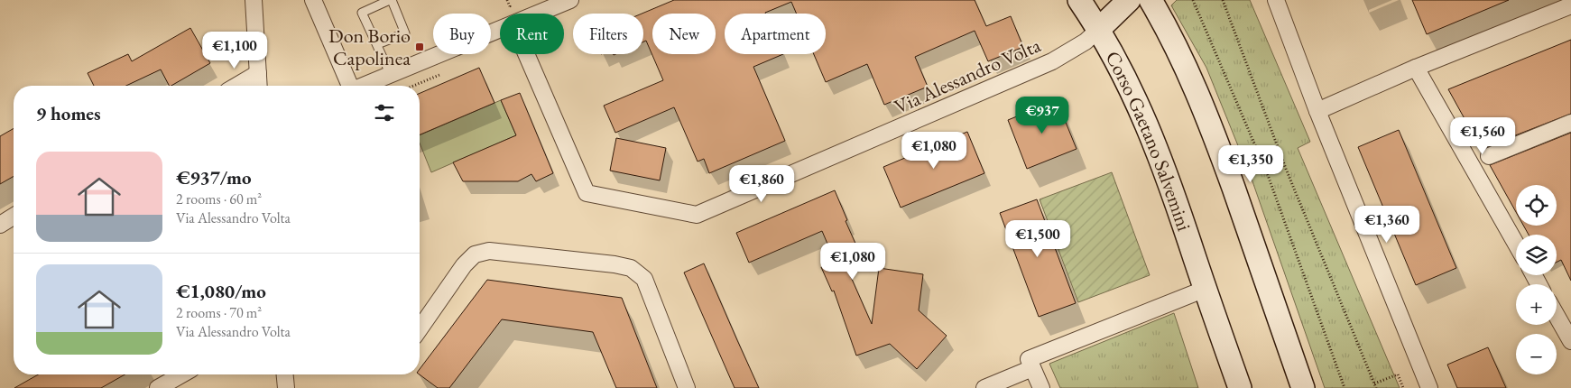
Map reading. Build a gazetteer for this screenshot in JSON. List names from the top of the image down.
{
  "streets": {
    "street": ["Via Alessandro Volta", "Corso Gaetano Salvemini"]
  },
  "crossings": [
    ["Via Alessandro Volta", "Corso Gaetano Salvemini"]
  ],
  "places": {
    "transit": ["Don Borio Capolinea"]
  },
  "page": {
    "chip": [
      "Buy",
      "Rent",
      "Filters",
      "New",
      "Apartment"
    ],
    "price": [
      "€1,100",
      "€937",
      "€1,560",
      "€1,080",
      "€1,350",
      "€1,860",
      "€1,360",
      "€1,500",
      "€1,080"
    ],
    "heading": "9 homes",
    "list": [
      {
        "name": "€937/mo",
        "note": "2 rooms · 60 m² · Via Alessandro Volta"
      },
      {
        "name": "€1,080/mo",
        "note": "2 rooms · 70 m² · Via Alessandro Volta"
      }
    ],
    "map_buttons": ["+", "−"]
  }
}
